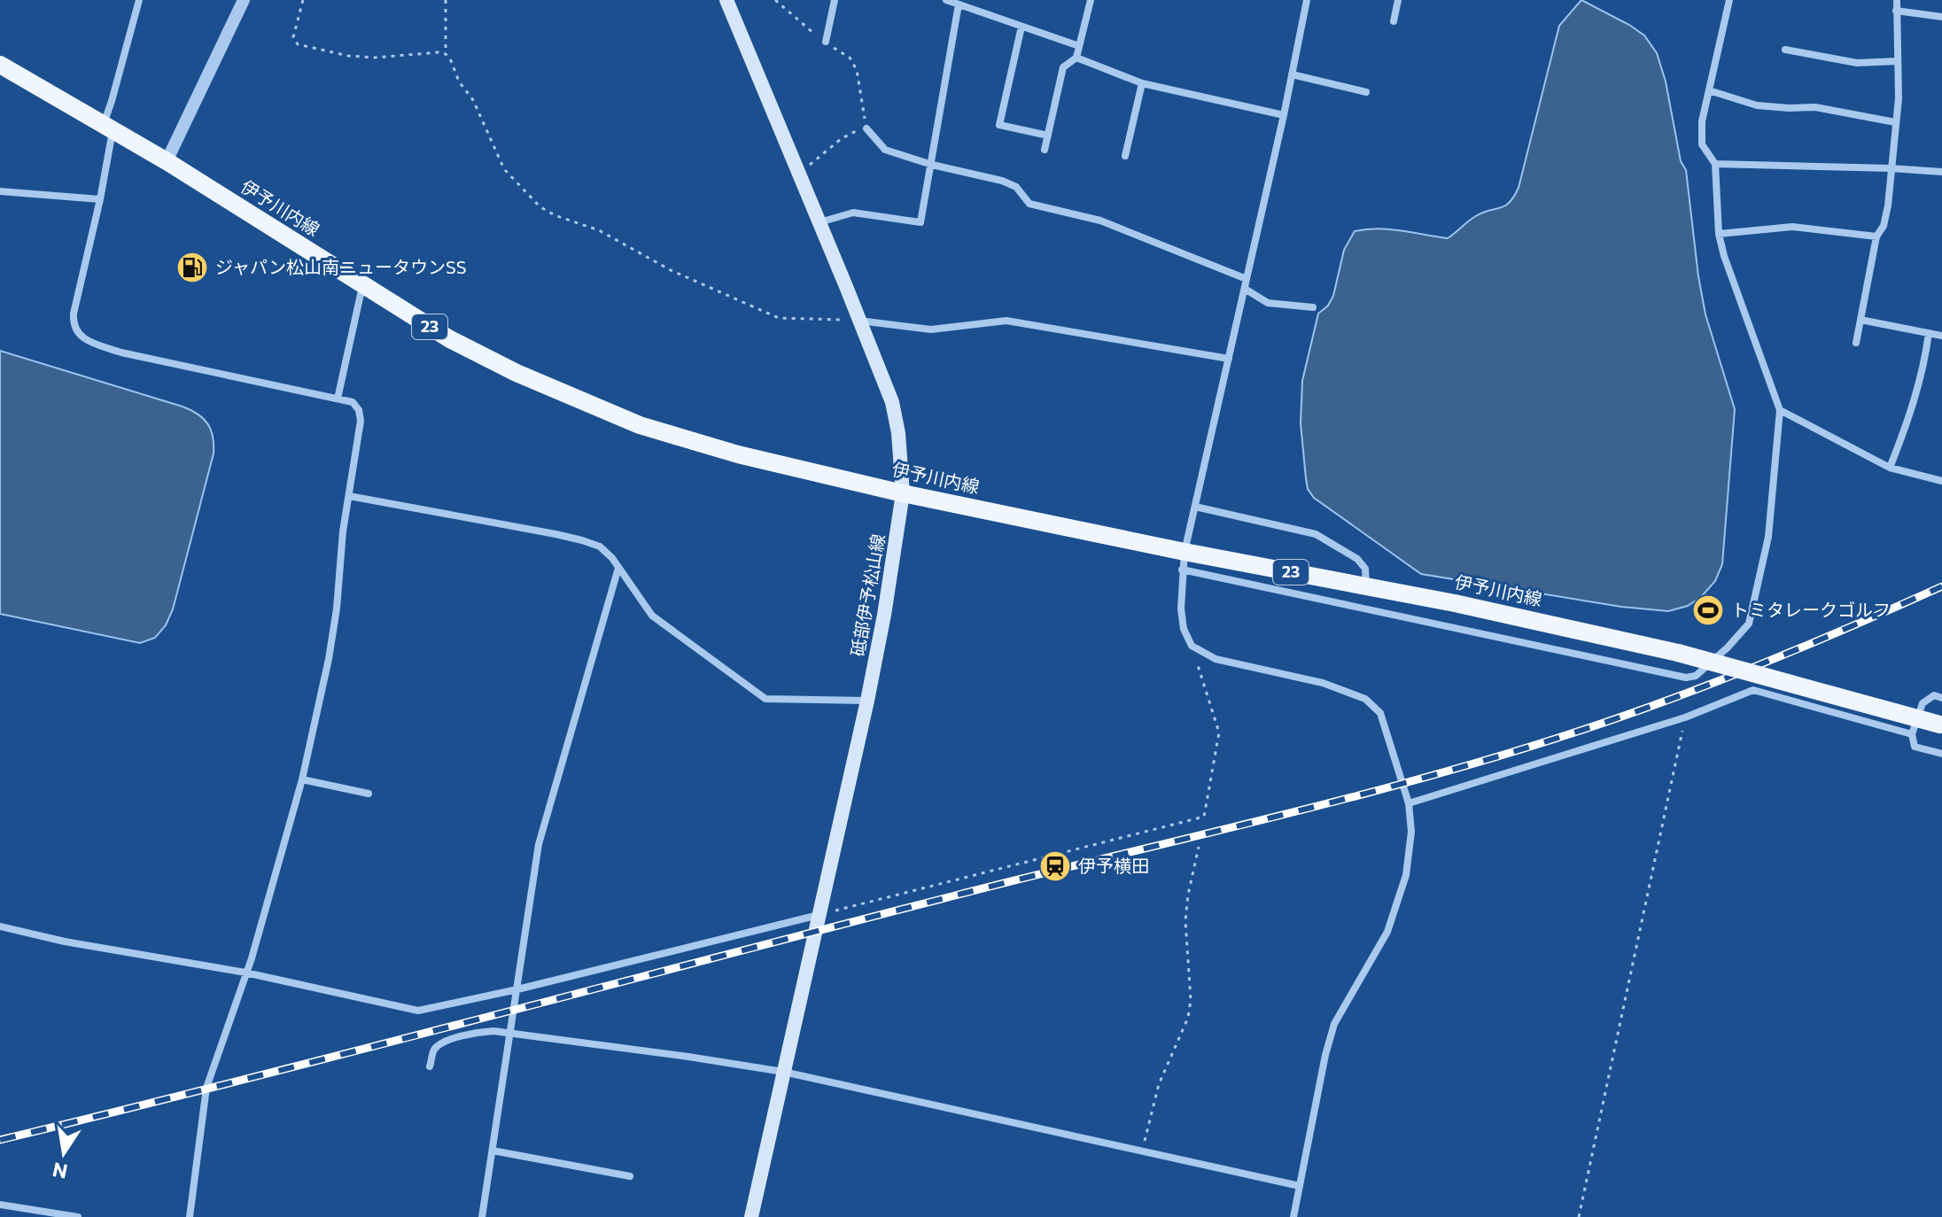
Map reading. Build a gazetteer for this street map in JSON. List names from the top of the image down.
{
  "streets": {
    "main road": ["伊予川内線", "23", "砥部伊予松山線"]
  },
  "crossings": [
    ["伊予川内線", "砥部伊予松山線"]
  ],
  "places": {
    "fuel station": ["ジャパン松山南ニュータウンSS"],
    "sports": ["トミタレークゴルフ"],
    "station": ["伊予横田"]
  },
  "north": "bottom"
}
